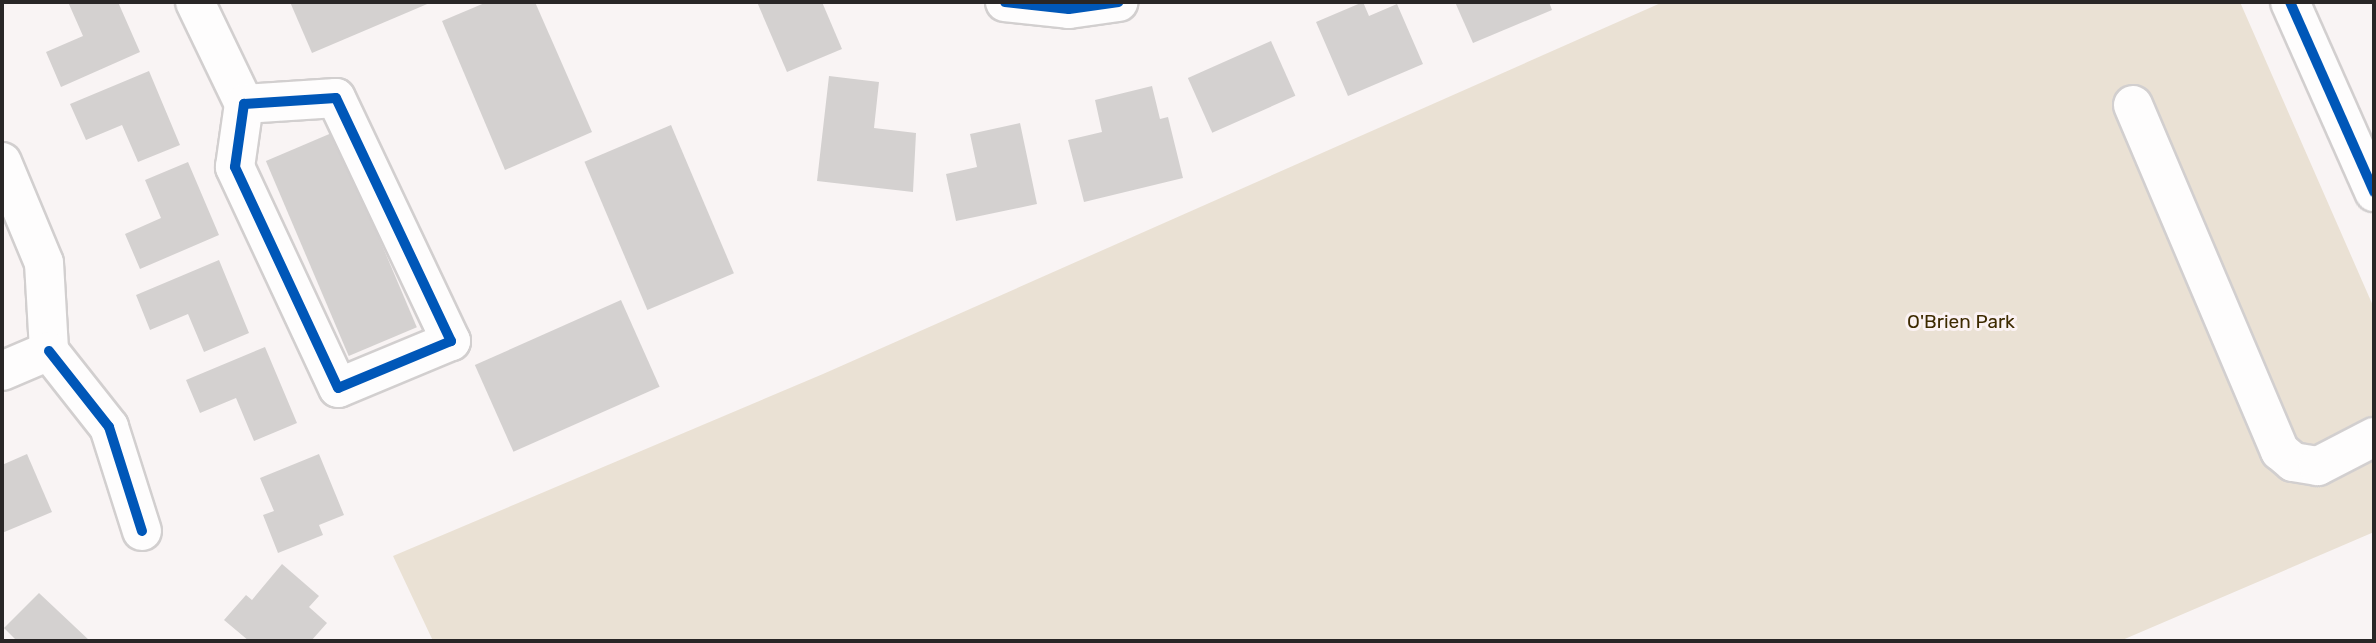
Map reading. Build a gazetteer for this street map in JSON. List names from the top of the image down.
{
  "parks": ["O'Brien Park"]
}
